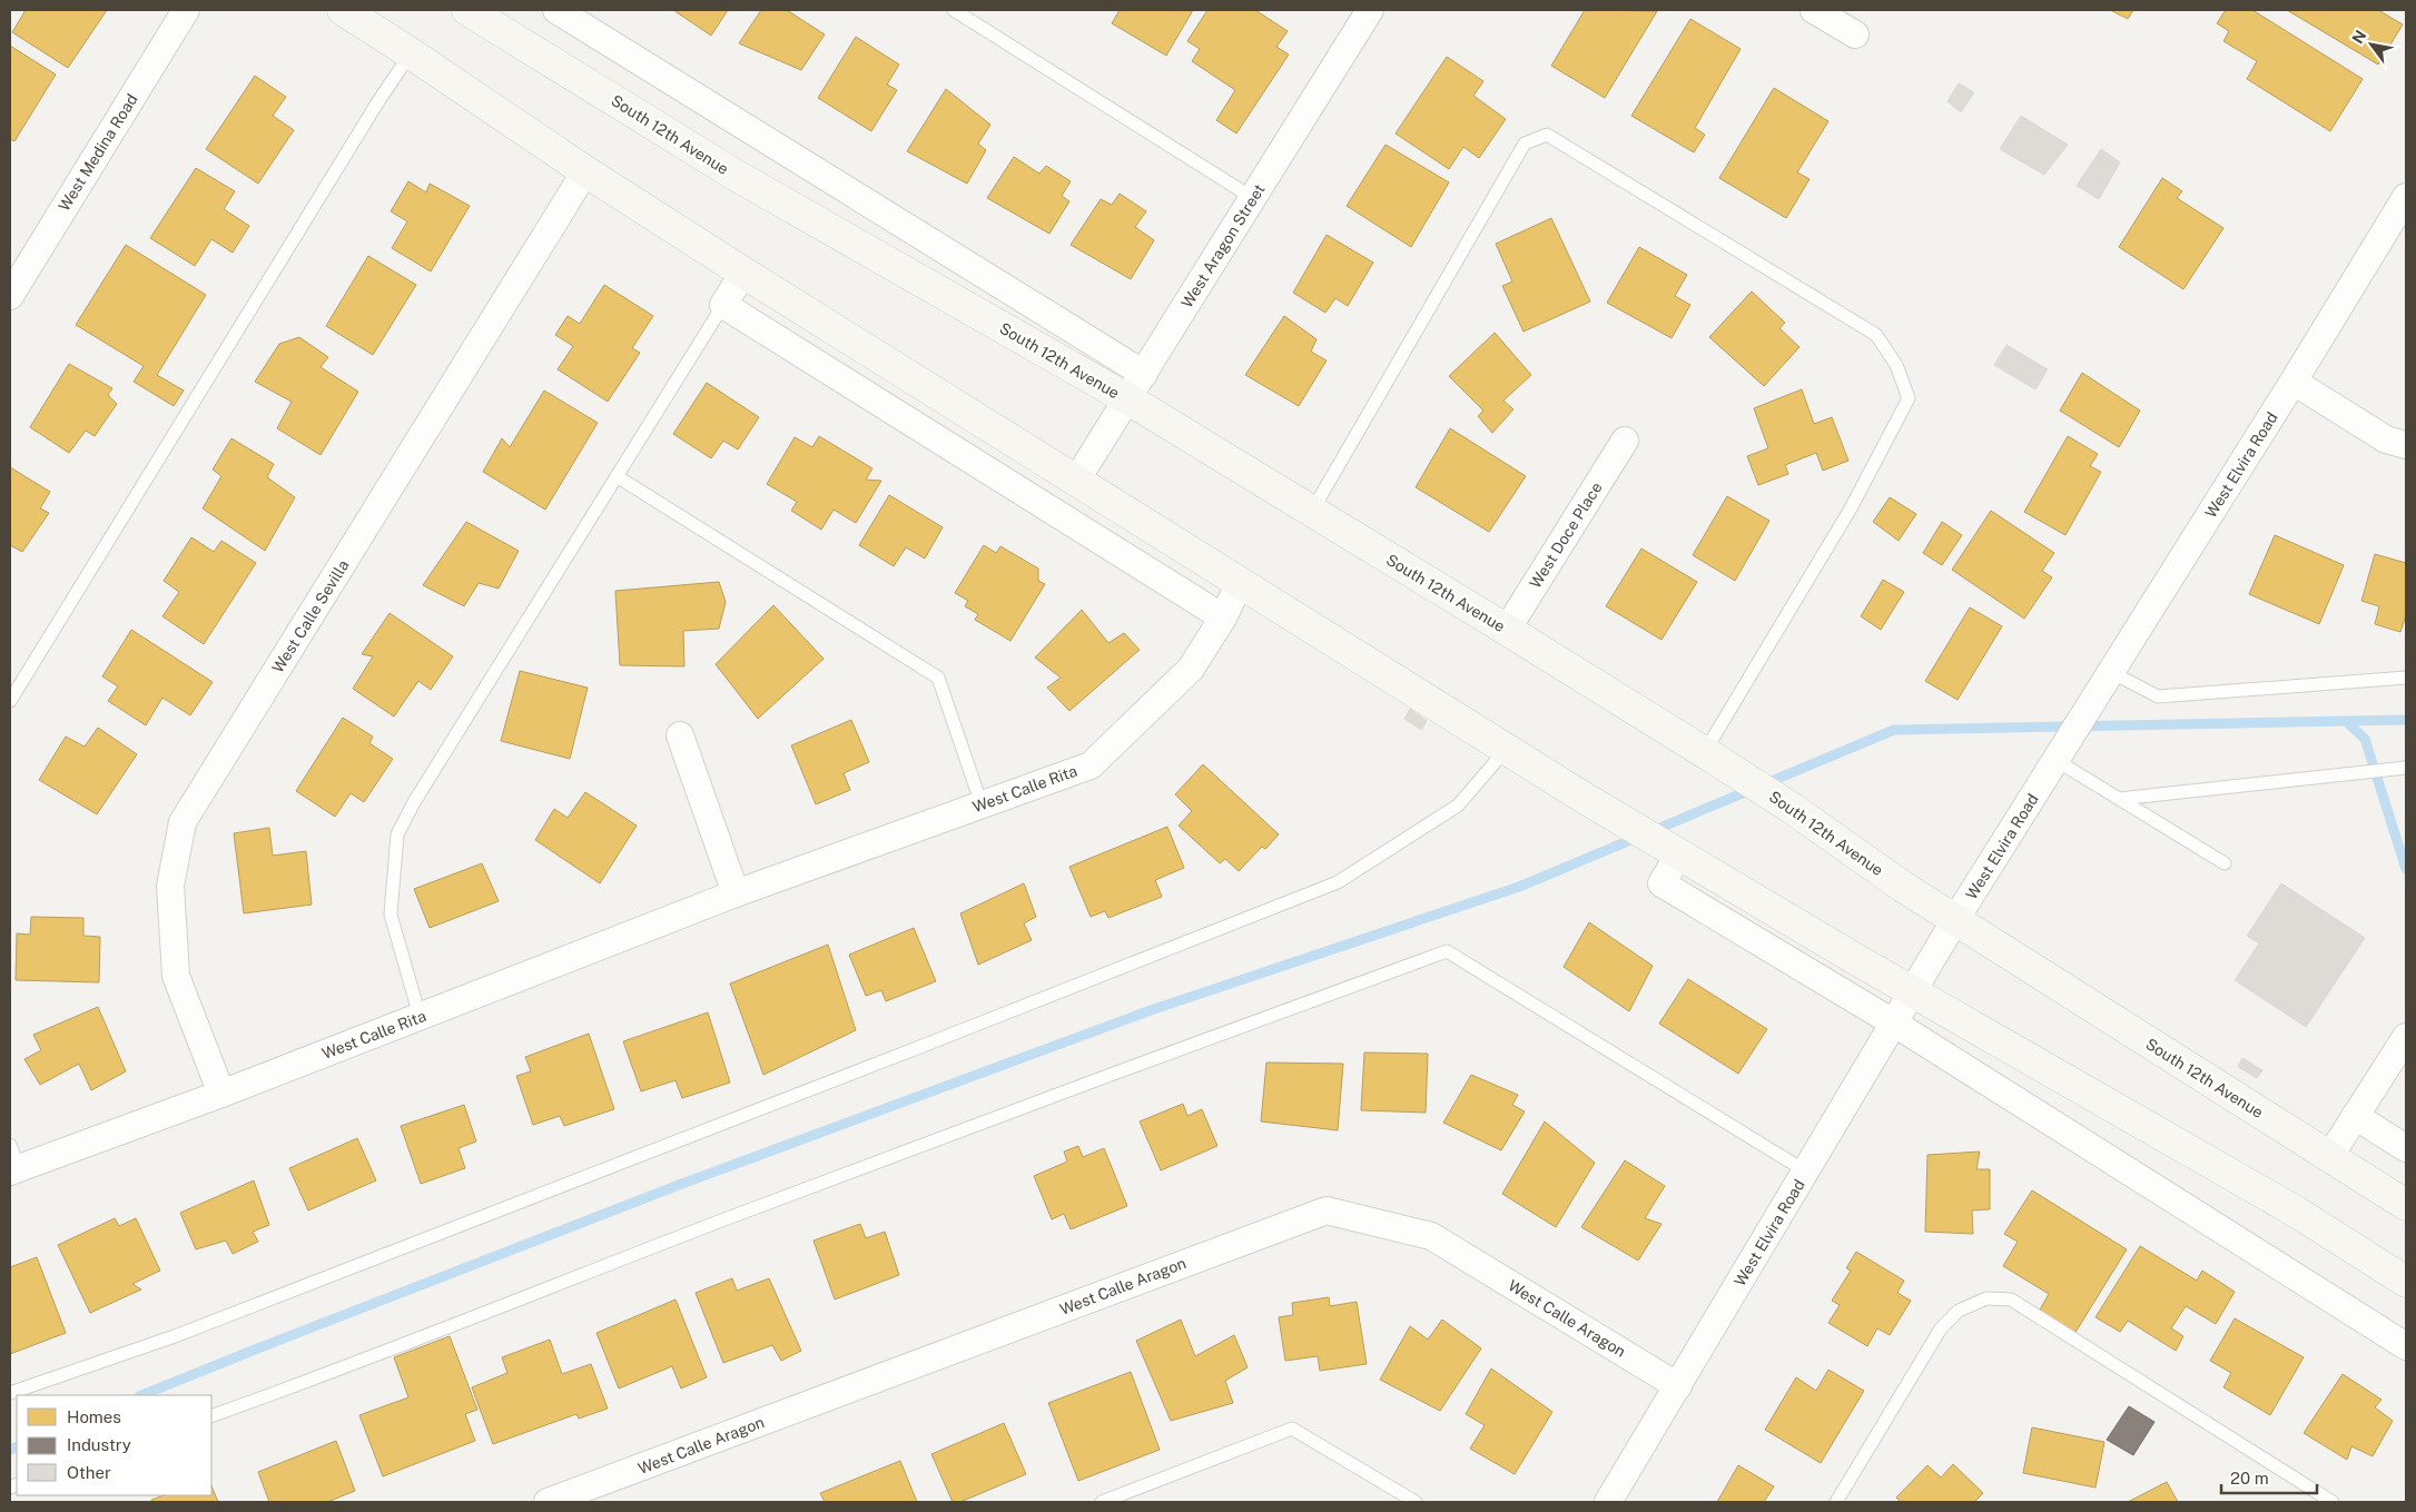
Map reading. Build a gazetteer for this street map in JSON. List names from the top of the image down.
{
  "streets": {
    "street": [
      "South 12th Avenue",
      "West Medina Road",
      "West Aragon Street",
      "West Elvira Road",
      "West Doce Place",
      "West Calle Sevilla",
      "West Calle Rita",
      "West Calle Aragon"
    ]
  },
  "crossings": [
    ["South 12th Avenue", "West Aragon Street"],
    ["South 12th Avenue", "West Elvira Road"],
    ["South 12th Avenue", "West Doce Place"],
    ["West Elvira Road", "West Calle Aragon"],
    ["West Calle Sevilla", "West Calle Rita"]
  ],
  "legend": ["Homes", "Industry", "Other"],
  "scale_bar": "20 m",
  "north": "top left"
}
